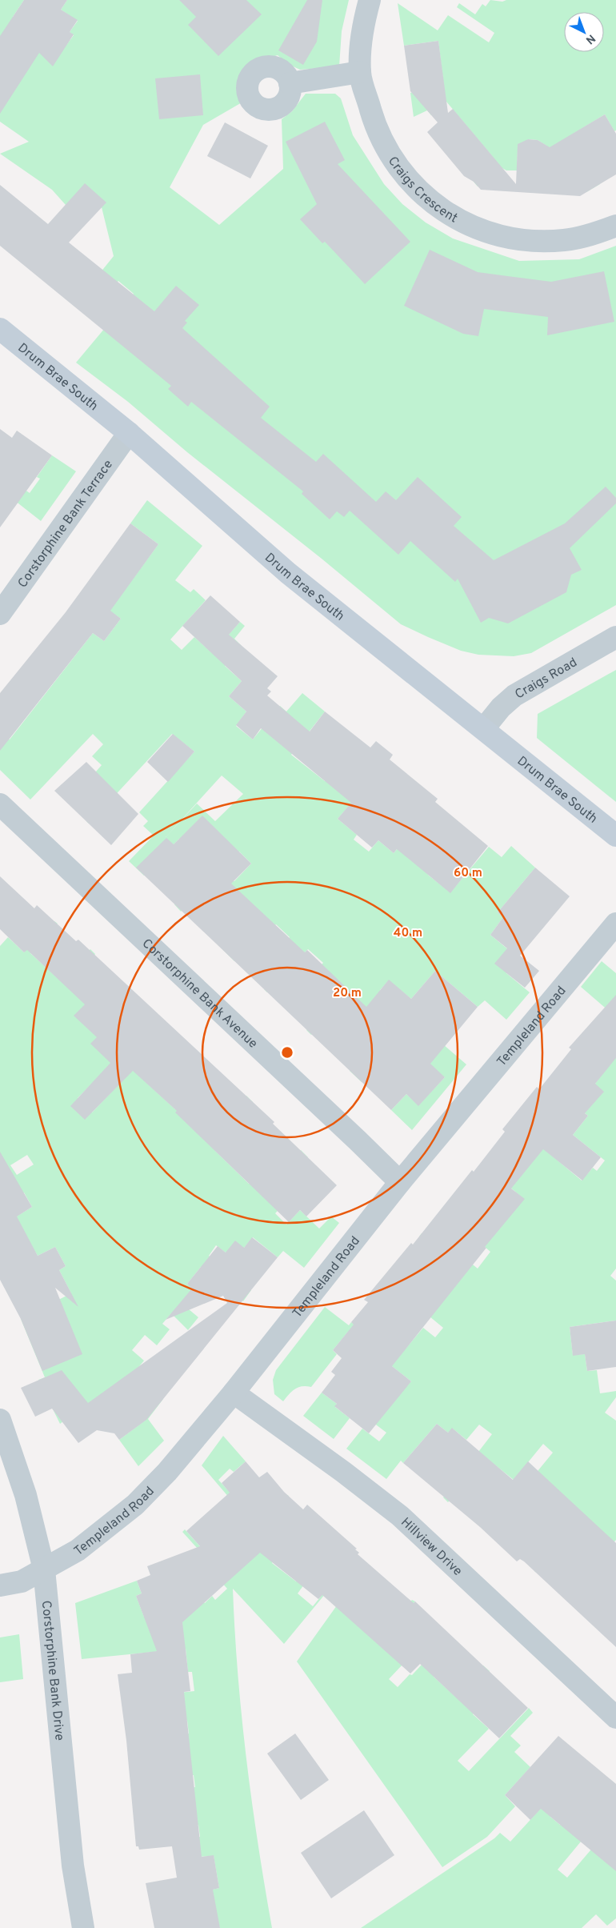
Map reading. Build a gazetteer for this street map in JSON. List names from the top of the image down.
{
  "streets": {
    "main road": ["Drum Brae South"],
    "street": [
      "Craigs Crescent",
      "Corstorphine Bank Terrace",
      "Craigs Road",
      "Corstorphine Bank Avenue",
      "Templeland Road",
      "Hillview Drive",
      "Corstorphine Bank Drive"
    ]
  },
  "crossings": [
    ["Drum Brae South", "Corstorphine Bank Terrace"],
    ["Drum Brae South", "Craigs Road"],
    ["Corstorphine Bank Avenue", "Templeland Road"],
    ["Templeland Road", "Hillview Drive"],
    ["Templeland Road", "Corstorphine Bank Drive"]
  ],
  "north": "bottom right",
  "rings": ["60 m", "40 m", "20 m"]
}
